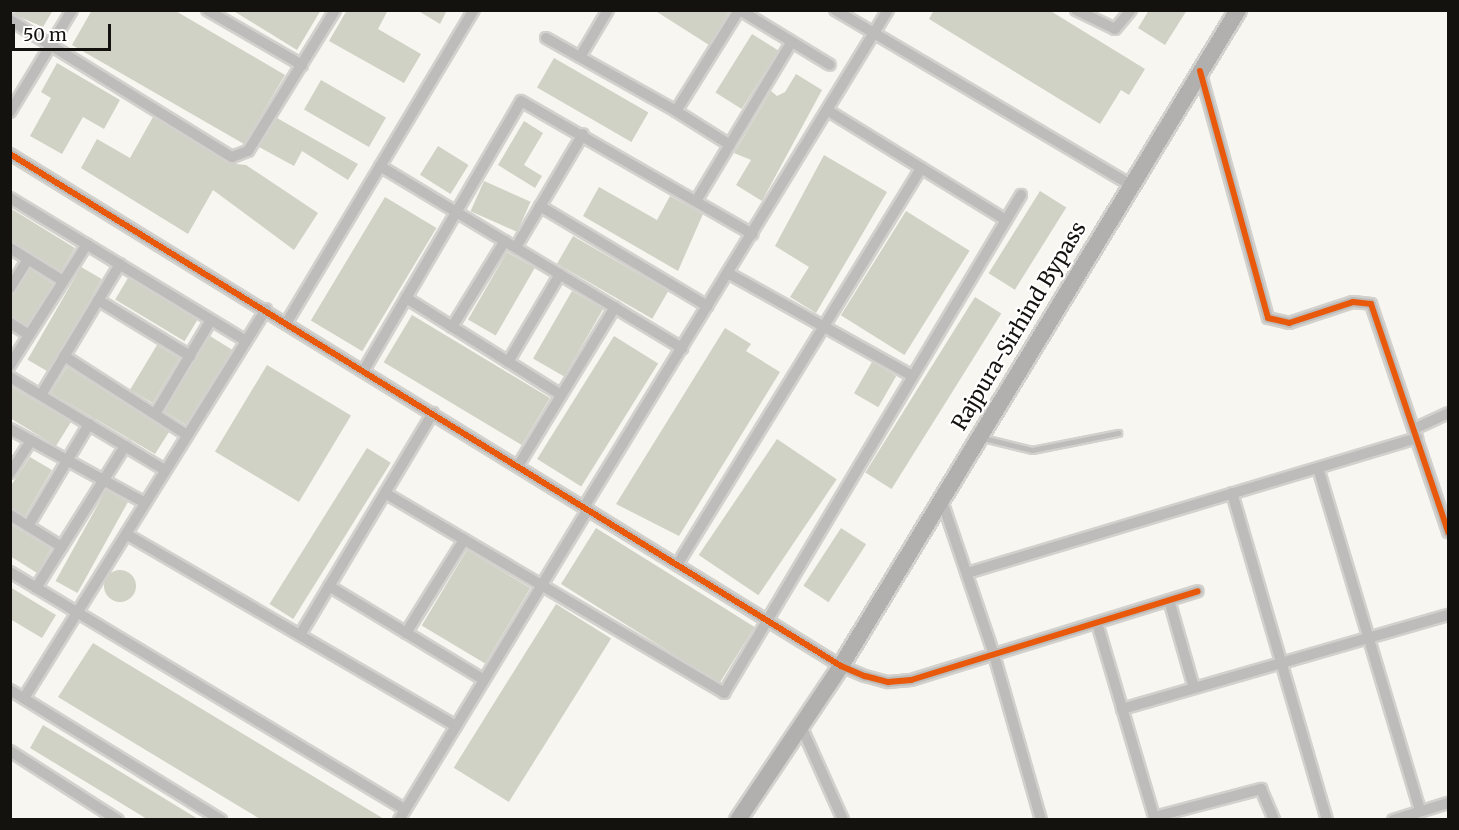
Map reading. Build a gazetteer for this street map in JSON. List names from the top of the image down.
{
  "streets": {
    "main road": ["Rajpura-Sirhind Bypass"]
  },
  "scale_bar": "50 m"
}
